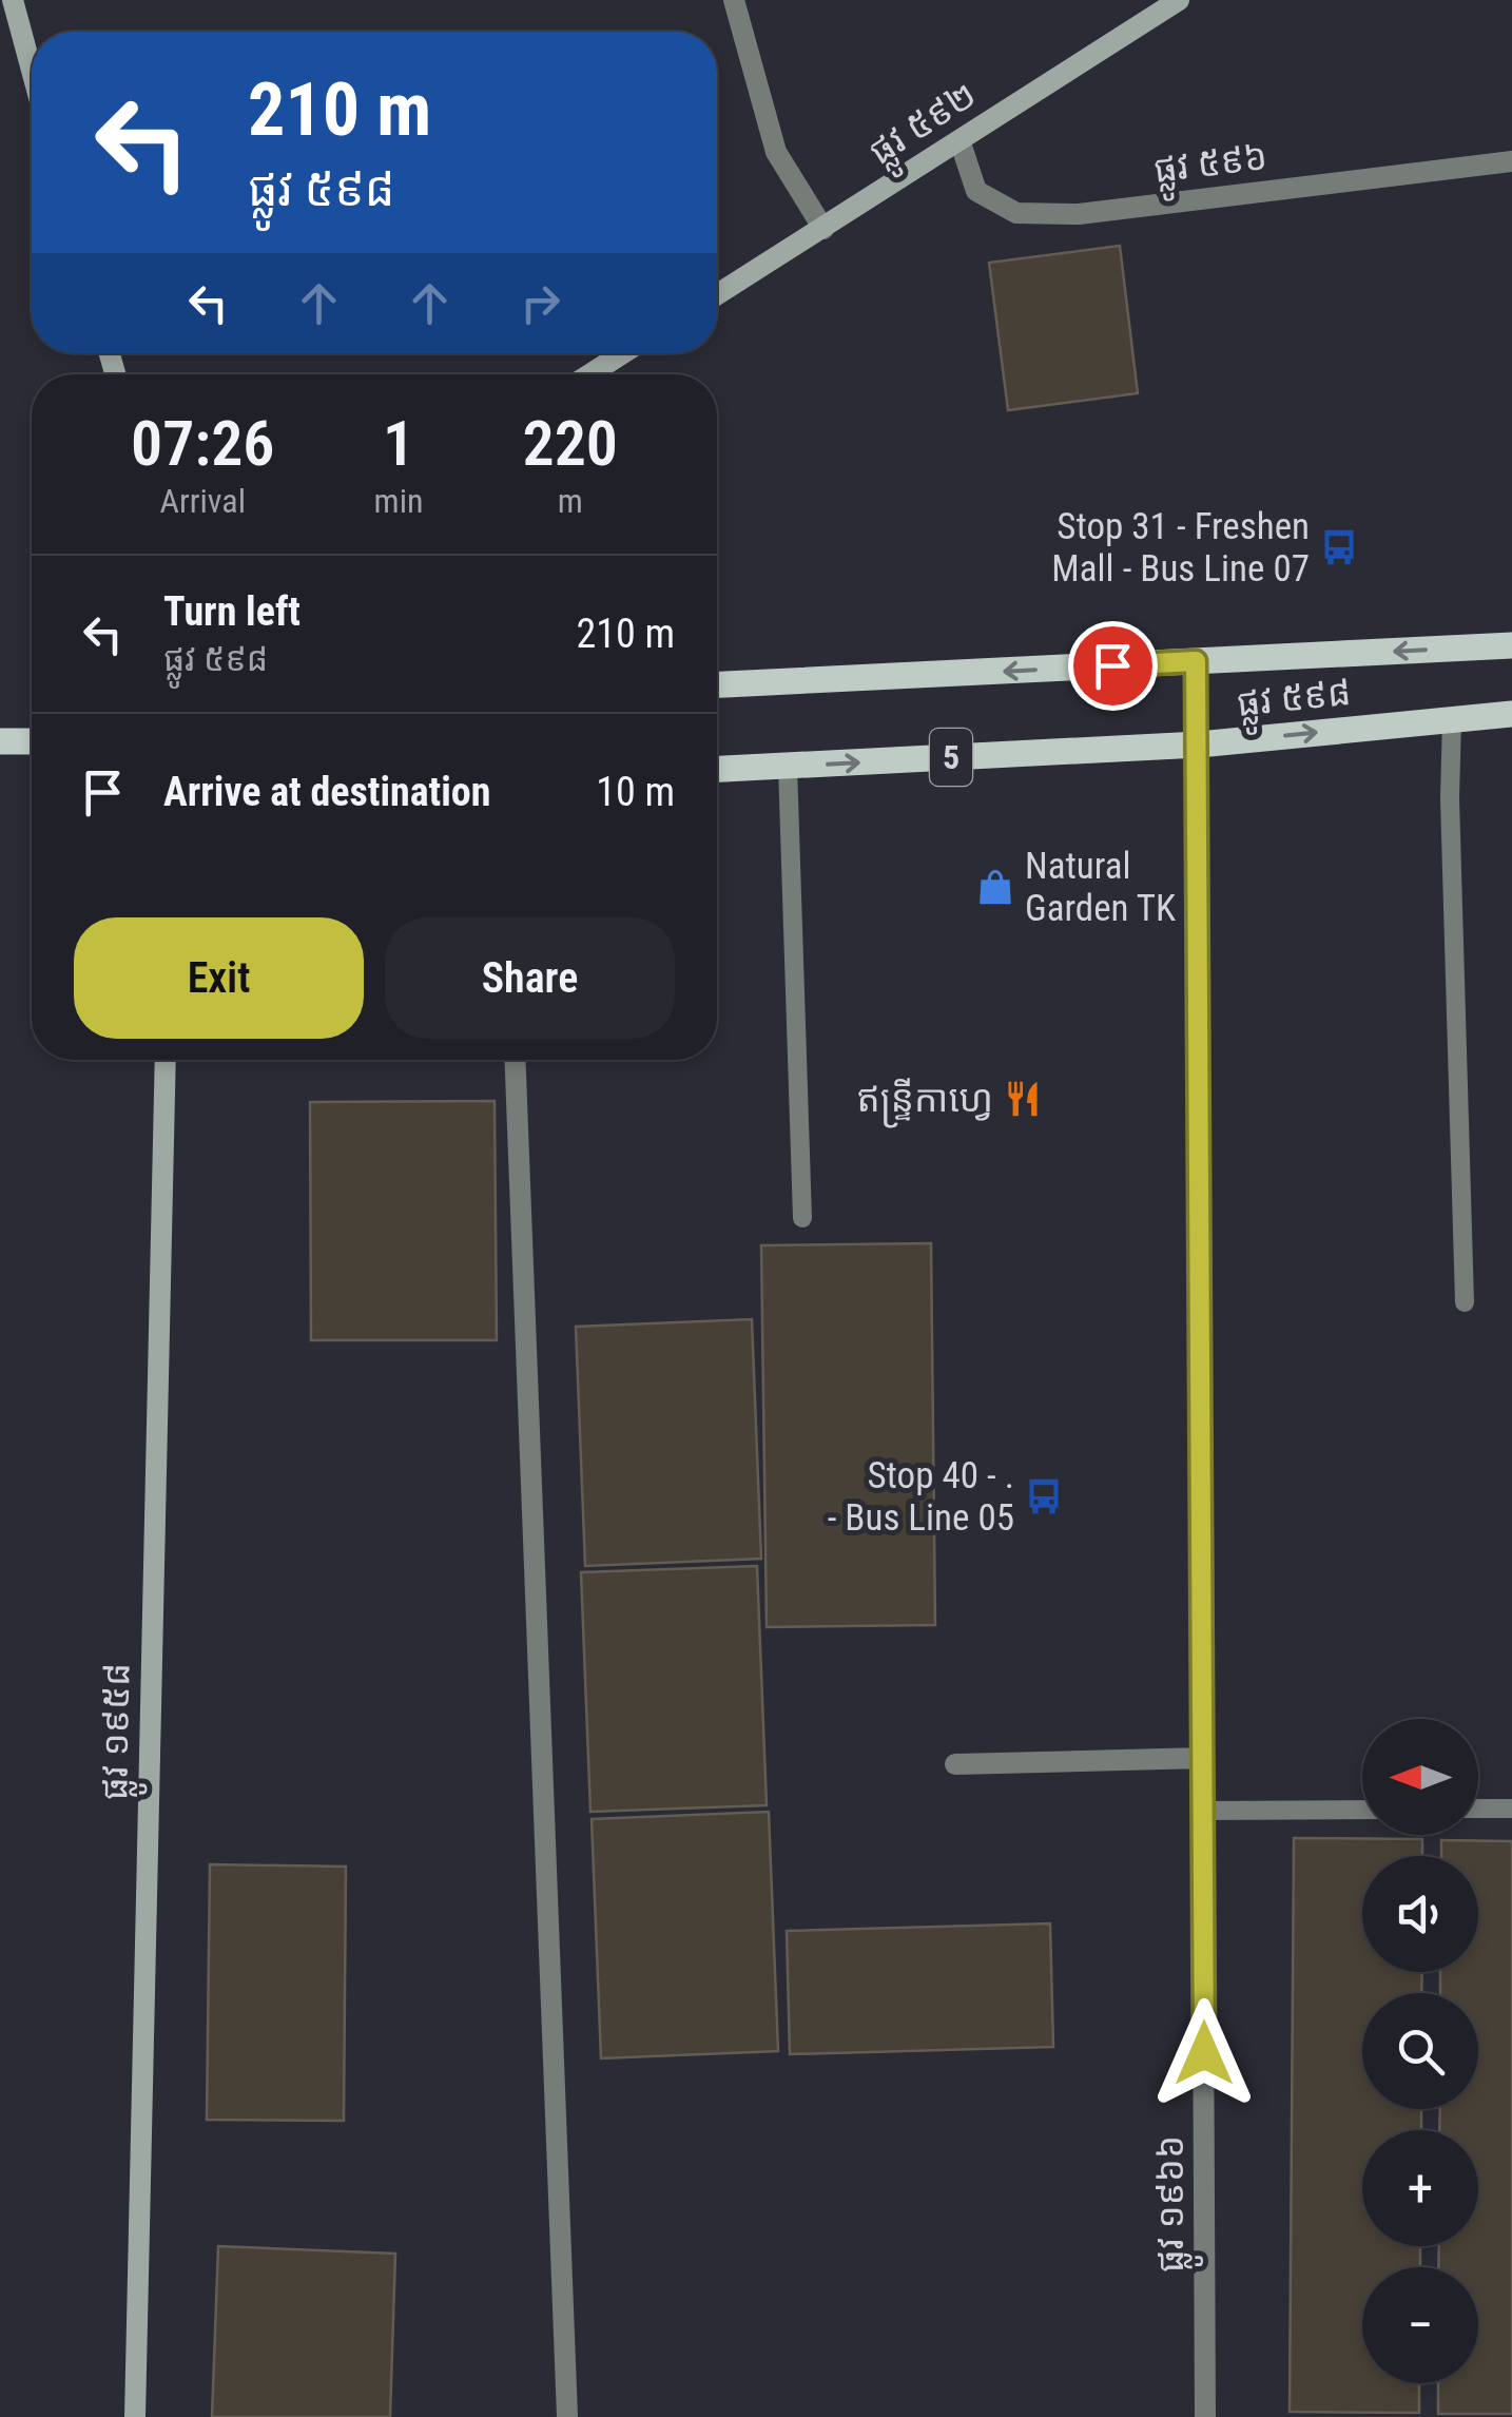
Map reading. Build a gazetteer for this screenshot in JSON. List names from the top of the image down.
{
  "streets": {
    "main road": ["ផ្លូវ ៥៩៨", "5"],
    "street": [
      "ផ្លូវ ៥៩២",
      "ផ្លូវ ៥៩៦",
      "ផ្លូវ ១៩៥៨",
      "ផ្លូវ ១៩៦៦"
    ]
  },
  "crossings": [
    ["ផ្លូវ ៥៩២", "ផ្លូវ ៥៩៦"],
    ["ផ្លូវ ៥៩៨", "ផ្លូវ ១៩៦៦"]
  ],
  "places": {
    "bus stop": ["Stop 31 - Freshen Mall - Bus Line 07", "Stop 40 - . - Bus Line 05"],
    "shop": ["Natural Garden TK"],
    "restaurant": ["ឥន្ទ្រីកាហ្វេ"]
  },
  "north": "left",
  "page": {
    "turn": ["210 m", "ផ្លូវ ៥៩៨"],
    "eta": [
      "07:26",
      "Arrival",
      "1",
      "min",
      "220",
      "m"
    ],
    "list": [
      {
        "name": "Turn left",
        "note": "ផ្លូវ ៥៩៨",
        "value": "210 m"
      },
      {
        "name": "Arrive at destination",
        "value": "10 m"
      }
    ],
    "buttons": ["Exit", "Share"],
    "map_buttons": ["+", "−"]
  }
}
